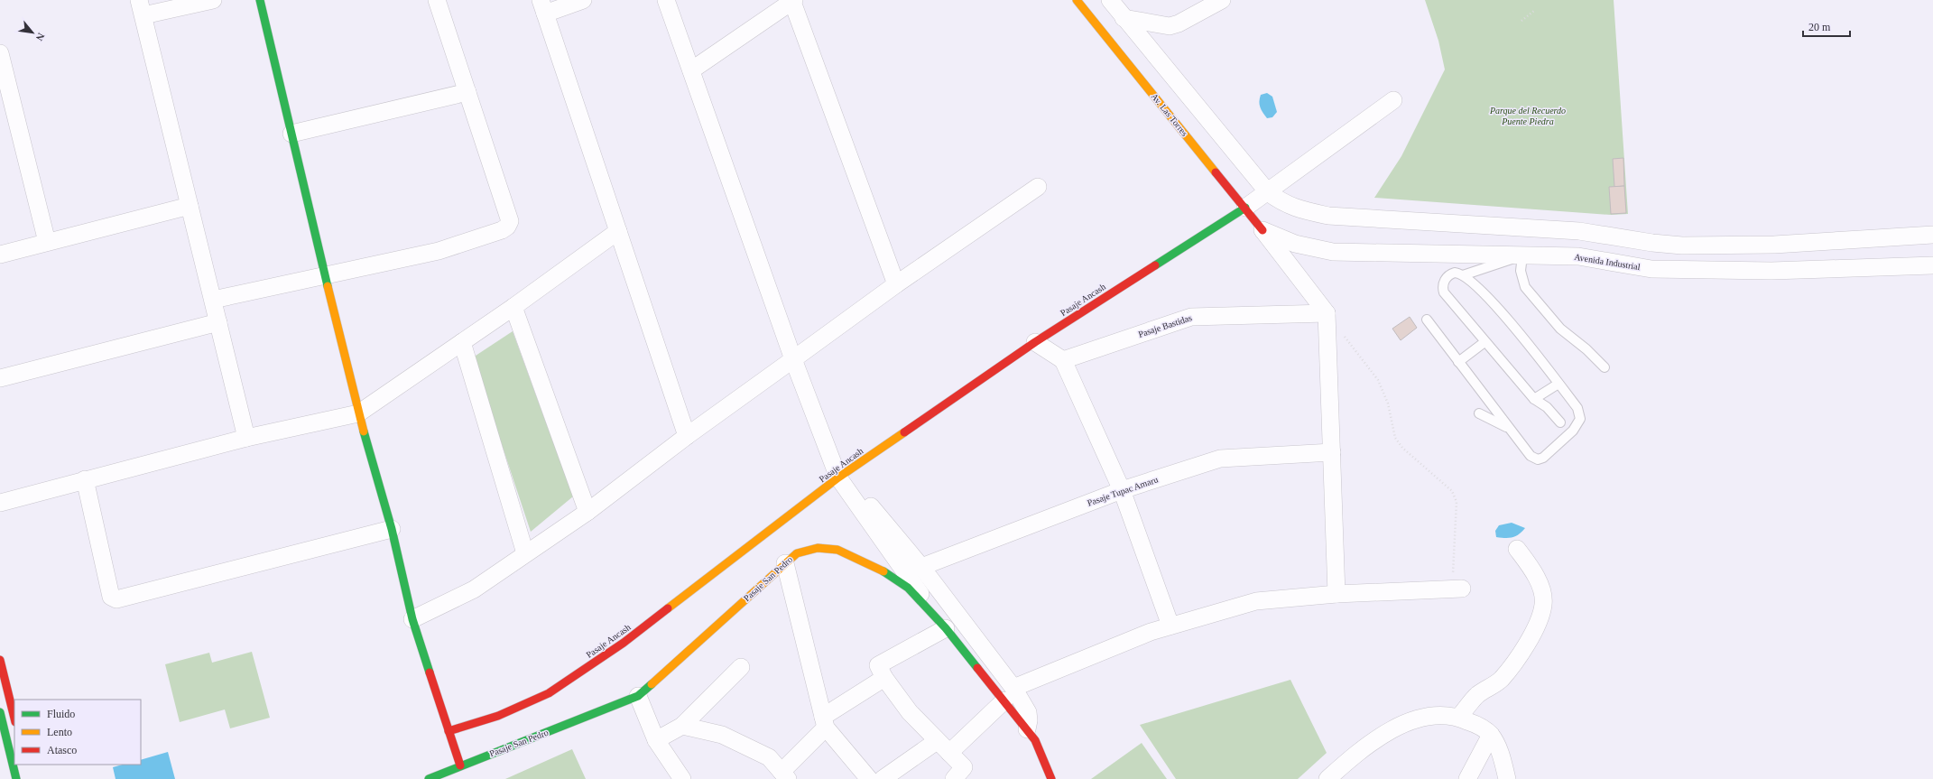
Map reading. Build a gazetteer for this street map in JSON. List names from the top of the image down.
{
  "streets": {
    "street": [
      "Av. Las Torres",
      "Avenida Industrial",
      "Pasaje Ancash",
      "Pasaje Bastidas",
      "Pasaje Tupac Amaru",
      "Pasaje San Pedro"
    ]
  },
  "crossings": [
    ["Av. Las Torres", "Avenida Industrial"],
    ["Av. Las Torres", "Pasaje Ancash"]
  ],
  "parks": ["Parque del Recuerdo Puente Piedra"],
  "legend": ["Fluido", "Lento", "Atasco"],
  "scale_bar": "20 m",
  "north": "bottom right"
}
